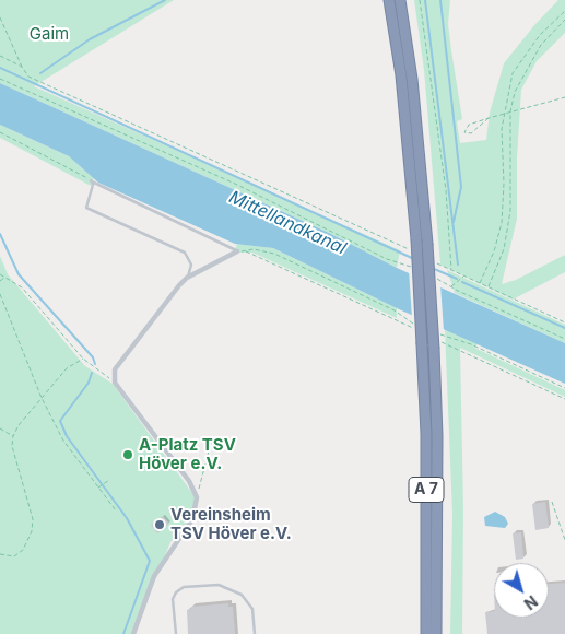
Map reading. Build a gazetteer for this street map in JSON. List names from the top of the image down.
{
  "streets": {
    "highway": ["A 7"]
  },
  "water": ["Mittellandkanal"],
  "parks": ["Gaim"],
  "places": ["A-Platz TSV Höver e.V.", "Vereinsheim TSV Höver e.V."],
  "north": "bottom right"
}
